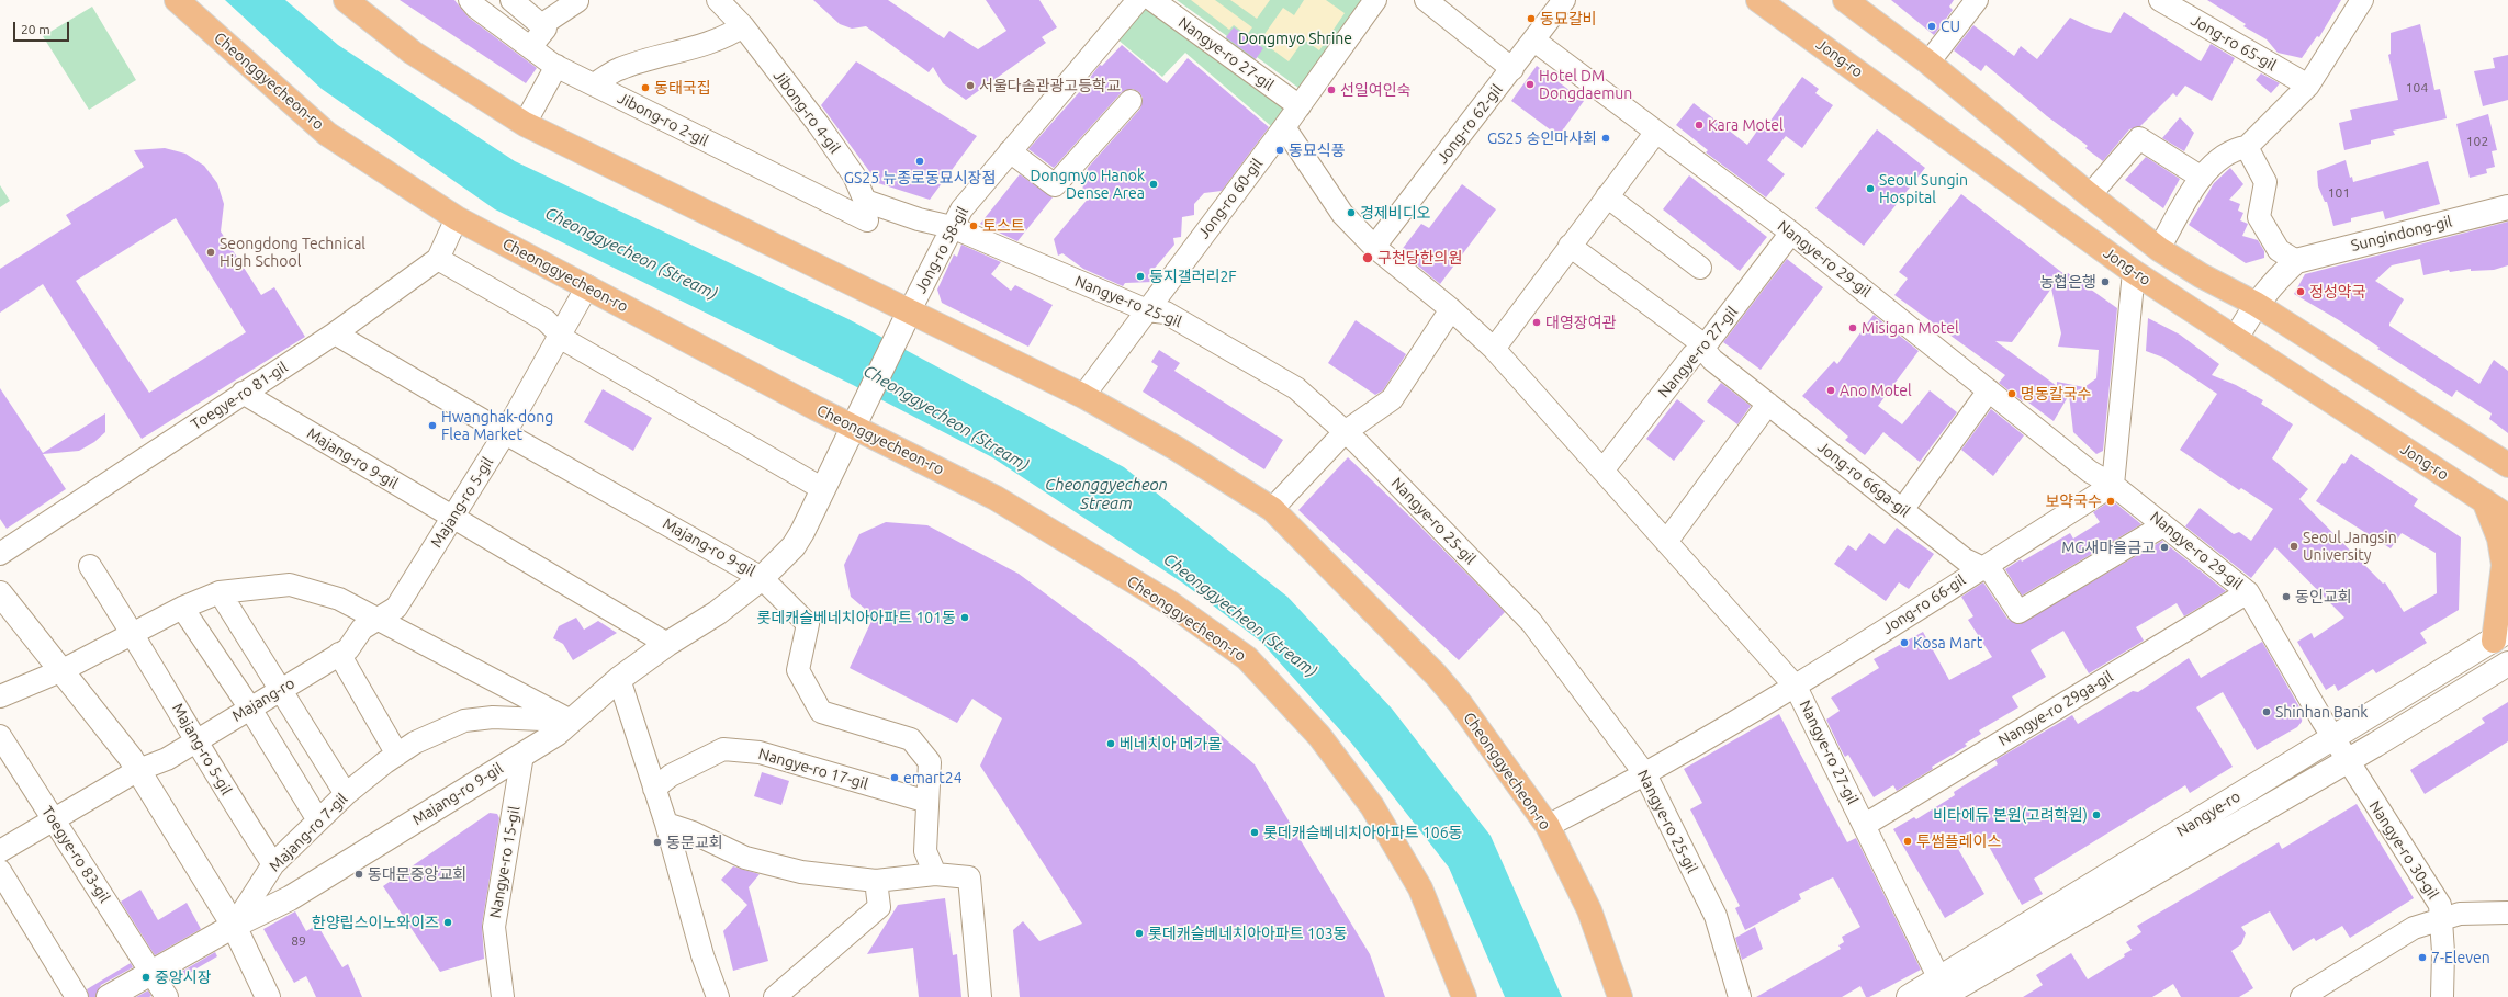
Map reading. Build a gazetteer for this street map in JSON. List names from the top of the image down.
{
  "streets": {
    "main road": [
      "Jong-ro",
      "Cheonggyecheon-ro",
      "Sungindong-gil",
      "Majang-ro 9-gil",
      "Nangye-ro"
    ],
    "street": [
      "Jong-ro 65-gil",
      "Nangye-ro 27-gil",
      "Jibong-ro 4-gil",
      "Jibong-ro 2-gil",
      "Jong-ro 62-gil",
      "Jong-ro 60-gil",
      "Jong-ro 58-gil",
      "Nangye-ro 29-gil",
      "Nangye-ro 25-gil",
      "Toegye-ro 81-gil",
      "Jong-ro 66ga-gil",
      "Majang-ro 5-gil",
      "Jong-ro 66-gil",
      "Majang-ro",
      "Nangye-ro 29ga-gil",
      "Nangye-ro 17-gil",
      "Majang-ro 7-gil",
      "Nangye-ro 30-gil",
      "Toegye-ro 83-gil",
      "Nangye-ro 15-gil"
    ]
  },
  "crossings": [
    ["Nangye-ro 27-gil", "Jong-ro 62-gil"],
    ["Nangye-ro 27-gil", "Jong-ro 60-gil"],
    ["Nangye-ro 27-gil", "Nangye-ro 29-gil"],
    ["Nangye-ro 27-gil", "Jong-ro 66ga-gil"],
    ["Nangye-ro 27-gil", "Jong-ro 66-gil"],
    ["Nangye-ro 27-gil", "Nangye-ro 29ga-gil"],
    ["Nangye-ro 27-gil", "Nangye-ro"],
    ["Jong-ro", "Sungindong-gil"],
    ["Cheonggyecheon-ro", "Jong-ro 60-gil"],
    ["Cheonggyecheon-ro", "Jong-ro 58-gil"],
    ["Cheonggyecheon-ro", "Toegye-ro 81-gil"],
    ["Cheonggyecheon-ro", "Majang-ro 9-gil"],
    ["Cheonggyecheon-ro", "Majang-ro 5-gil"],
    ["Cheonggyecheon-ro", "Jong-ro 66-gil"],
    ["Jibong-ro 4-gil", "Jibong-ro 2-gil"],
    ["Jong-ro 62-gil", "Nangye-ro 29-gil"],
    ["Jong-ro 60-gil", "Nangye-ro 25-gil"],
    ["Jong-ro 58-gil", "Nangye-ro 25-gil"],
    ["Jong-ro 58-gil", "Majang-ro 9-gil"],
    ["Nangye-ro 29-gil", "Jong-ro 66ga-gil"],
    ["Nangye-ro 29-gil", "Jong-ro 66-gil"],
    ["Nangye-ro 29-gil", "Nangye-ro 29ga-gil"],
    ["Nangye-ro 29-gil", "Nangye-ro"],
    ["Nangye-ro 29-gil", "Nangye-ro 30-gil"],
    ["Nangye-ro 25-gil", "Jong-ro 66-gil"],
    ["Toegye-ro 81-gil", "Majang-ro 9-gil"],
    ["Majang-ro 9-gil", "Majang-ro 5-gil"],
    ["Majang-ro 9-gil", "Majang-ro 7-gil"],
    ["Majang-ro 9-gil", "Toegye-ro 83-gil"],
    ["Majang-ro 9-gil", "Nangye-ro 15-gil"],
    ["Jong-ro 66ga-gil", "Jong-ro 66-gil"],
    ["Majang-ro 5-gil", "Majang-ro"],
    ["Majang-ro 5-gil", "Majang-ro 7-gil"],
    ["Majang-ro", "Toegye-ro 83-gil"],
    ["Nangye-ro", "Nangye-ro 30-gil"]
  ],
  "water": ["Cheonggyecheon (Stream)", "Cheonggyecheon Stream"],
  "parks": ["Dongmyo Shrine"],
  "places": [
    "동묘갈비",
    "CU",
    "Hotel DM Dongdaemun",
    "서울다솜관광고등학교",
    "동태국집",
    "선일여인숙",
    "Kara Motel",
    "GS25 숭인마사회",
    "동묘식풍",
    "GS25 뉴종로동묘시장점",
    "Dongmyo Hanok Dense Area",
    "Seoul Sungin Hospital",
    "경제비디오",
    "토스트",
    "Seongdong Technical High School",
    "구천당한의원",
    "둥지갤러리2F",
    "농협은행",
    "정성약국",
    "대영장여관",
    "Misigan Motel",
    "Ano Motel",
    "명동칼국수",
    "Hwanghak-dong Flea Market",
    "보약국수",
    "Seoul Jangsin University",
    "MG새마을금고",
    "동인교회",
    "롯데캐슬베네치아아파트 101동",
    "Kosa Mart",
    "Shinhan Bank",
    "베네치아 메가몰",
    "emart24",
    "비타에듀 본원(고려학원)",
    "롯데캐슬베네치아아파트 106동",
    "투썸플레이스",
    "동문교회",
    "동대문중앙교회",
    "한양립스이노와이즈",
    "롯데캐슬베네치아아파트 103동",
    "7-Eleven",
    "중앙시장"
  ],
  "house_numbers": [
    "104",
    "102",
    "101",
    "89"
  ],
  "scale_bar": "20 m"
}
